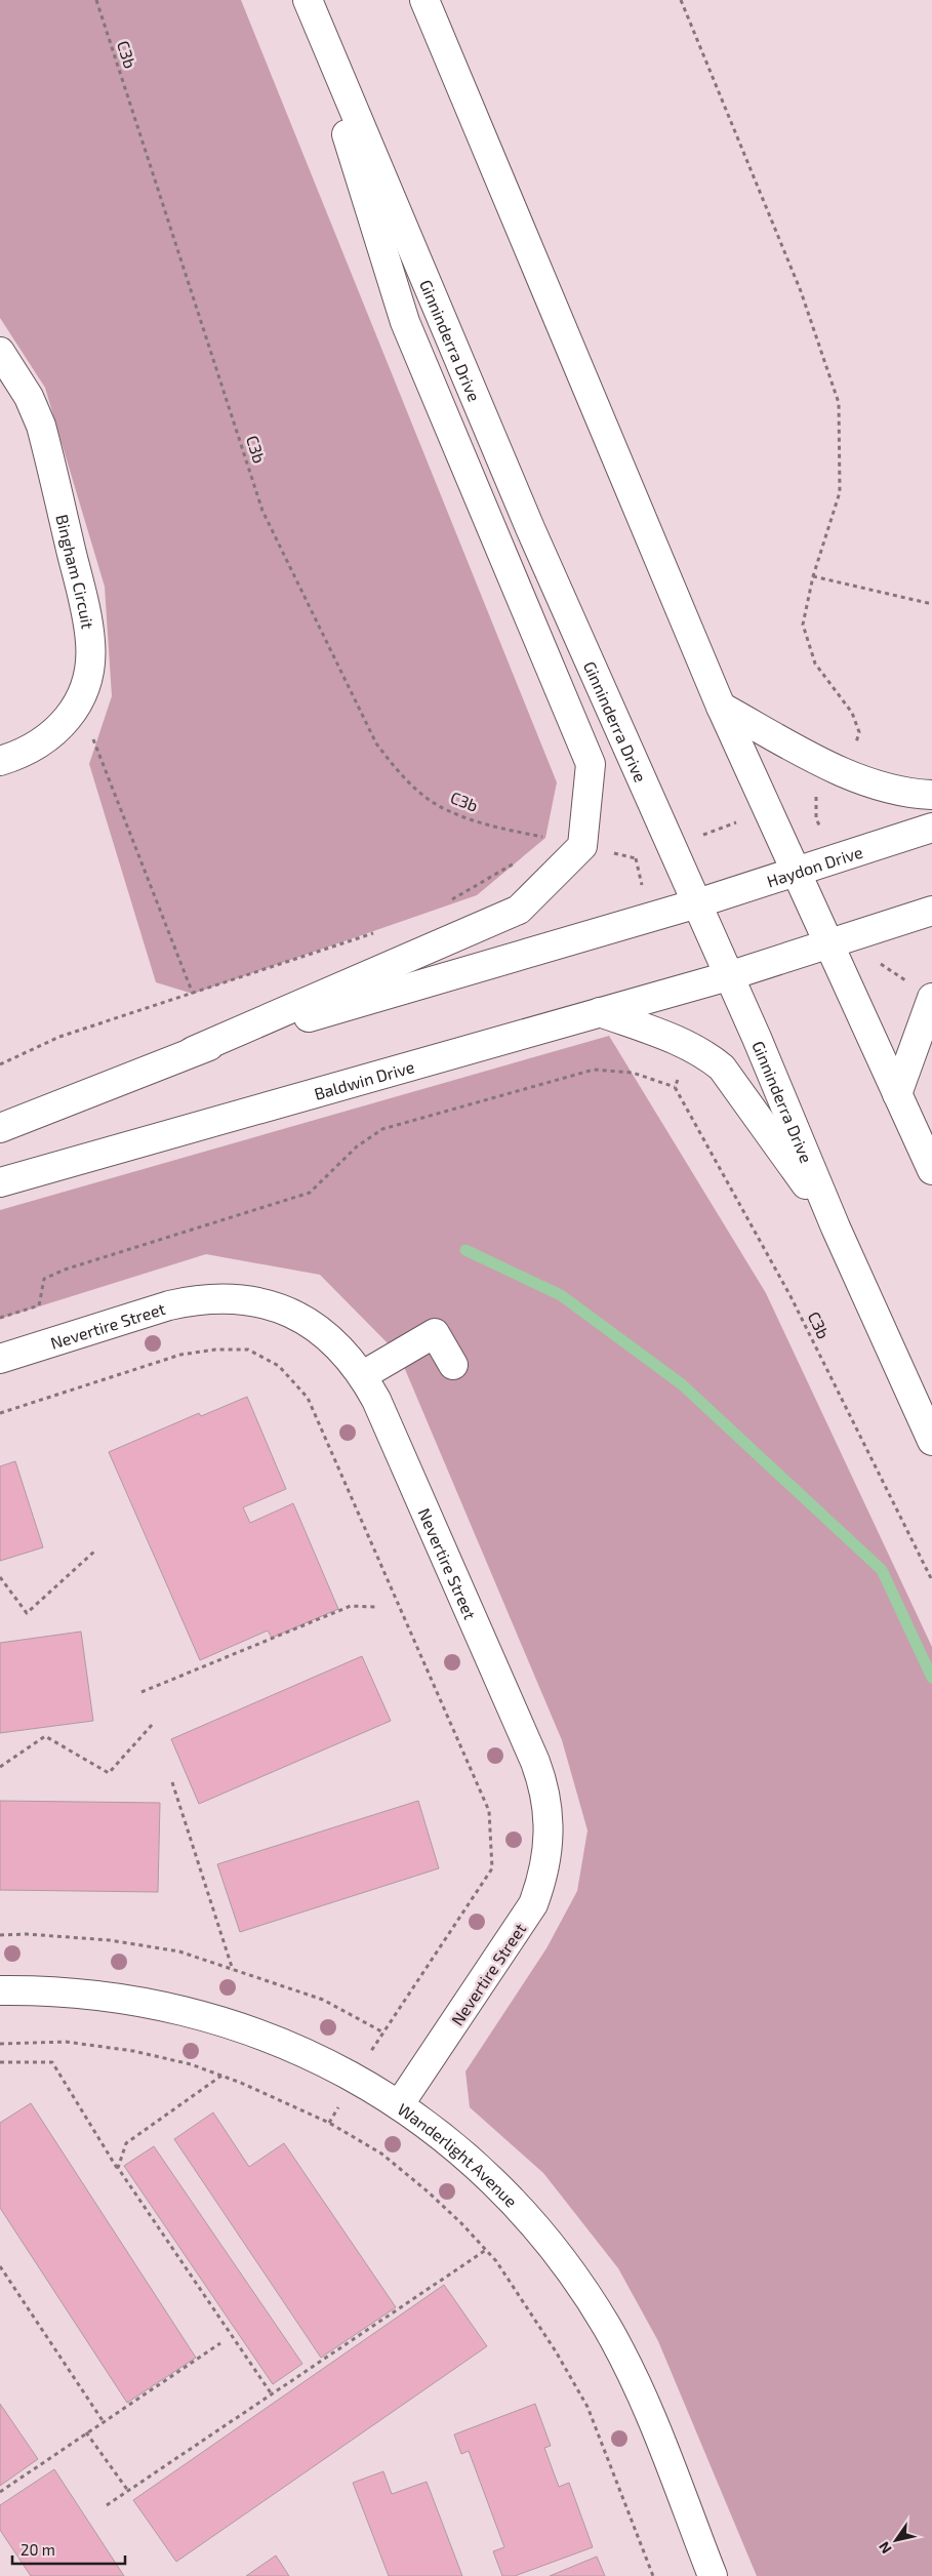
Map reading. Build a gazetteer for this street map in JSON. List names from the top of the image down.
{
  "streets": {
    "main road": [
      "Ginninderra Drive",
      "Bingham Circuit",
      "Haydon Drive",
      "Baldwin Drive",
      "Nevertire Street",
      "Wanderlight Avenue"
    ],
    "path": ["C3b"]
  },
  "crossings": [
    ["Ginninderra Drive", "Haydon Drive"],
    ["Ginninderra Drive", "Baldwin Drive"],
    ["Nevertire Street", "Wanderlight Avenue"]
  ],
  "scale_bar": "20 m",
  "north": "bottom left"
}
